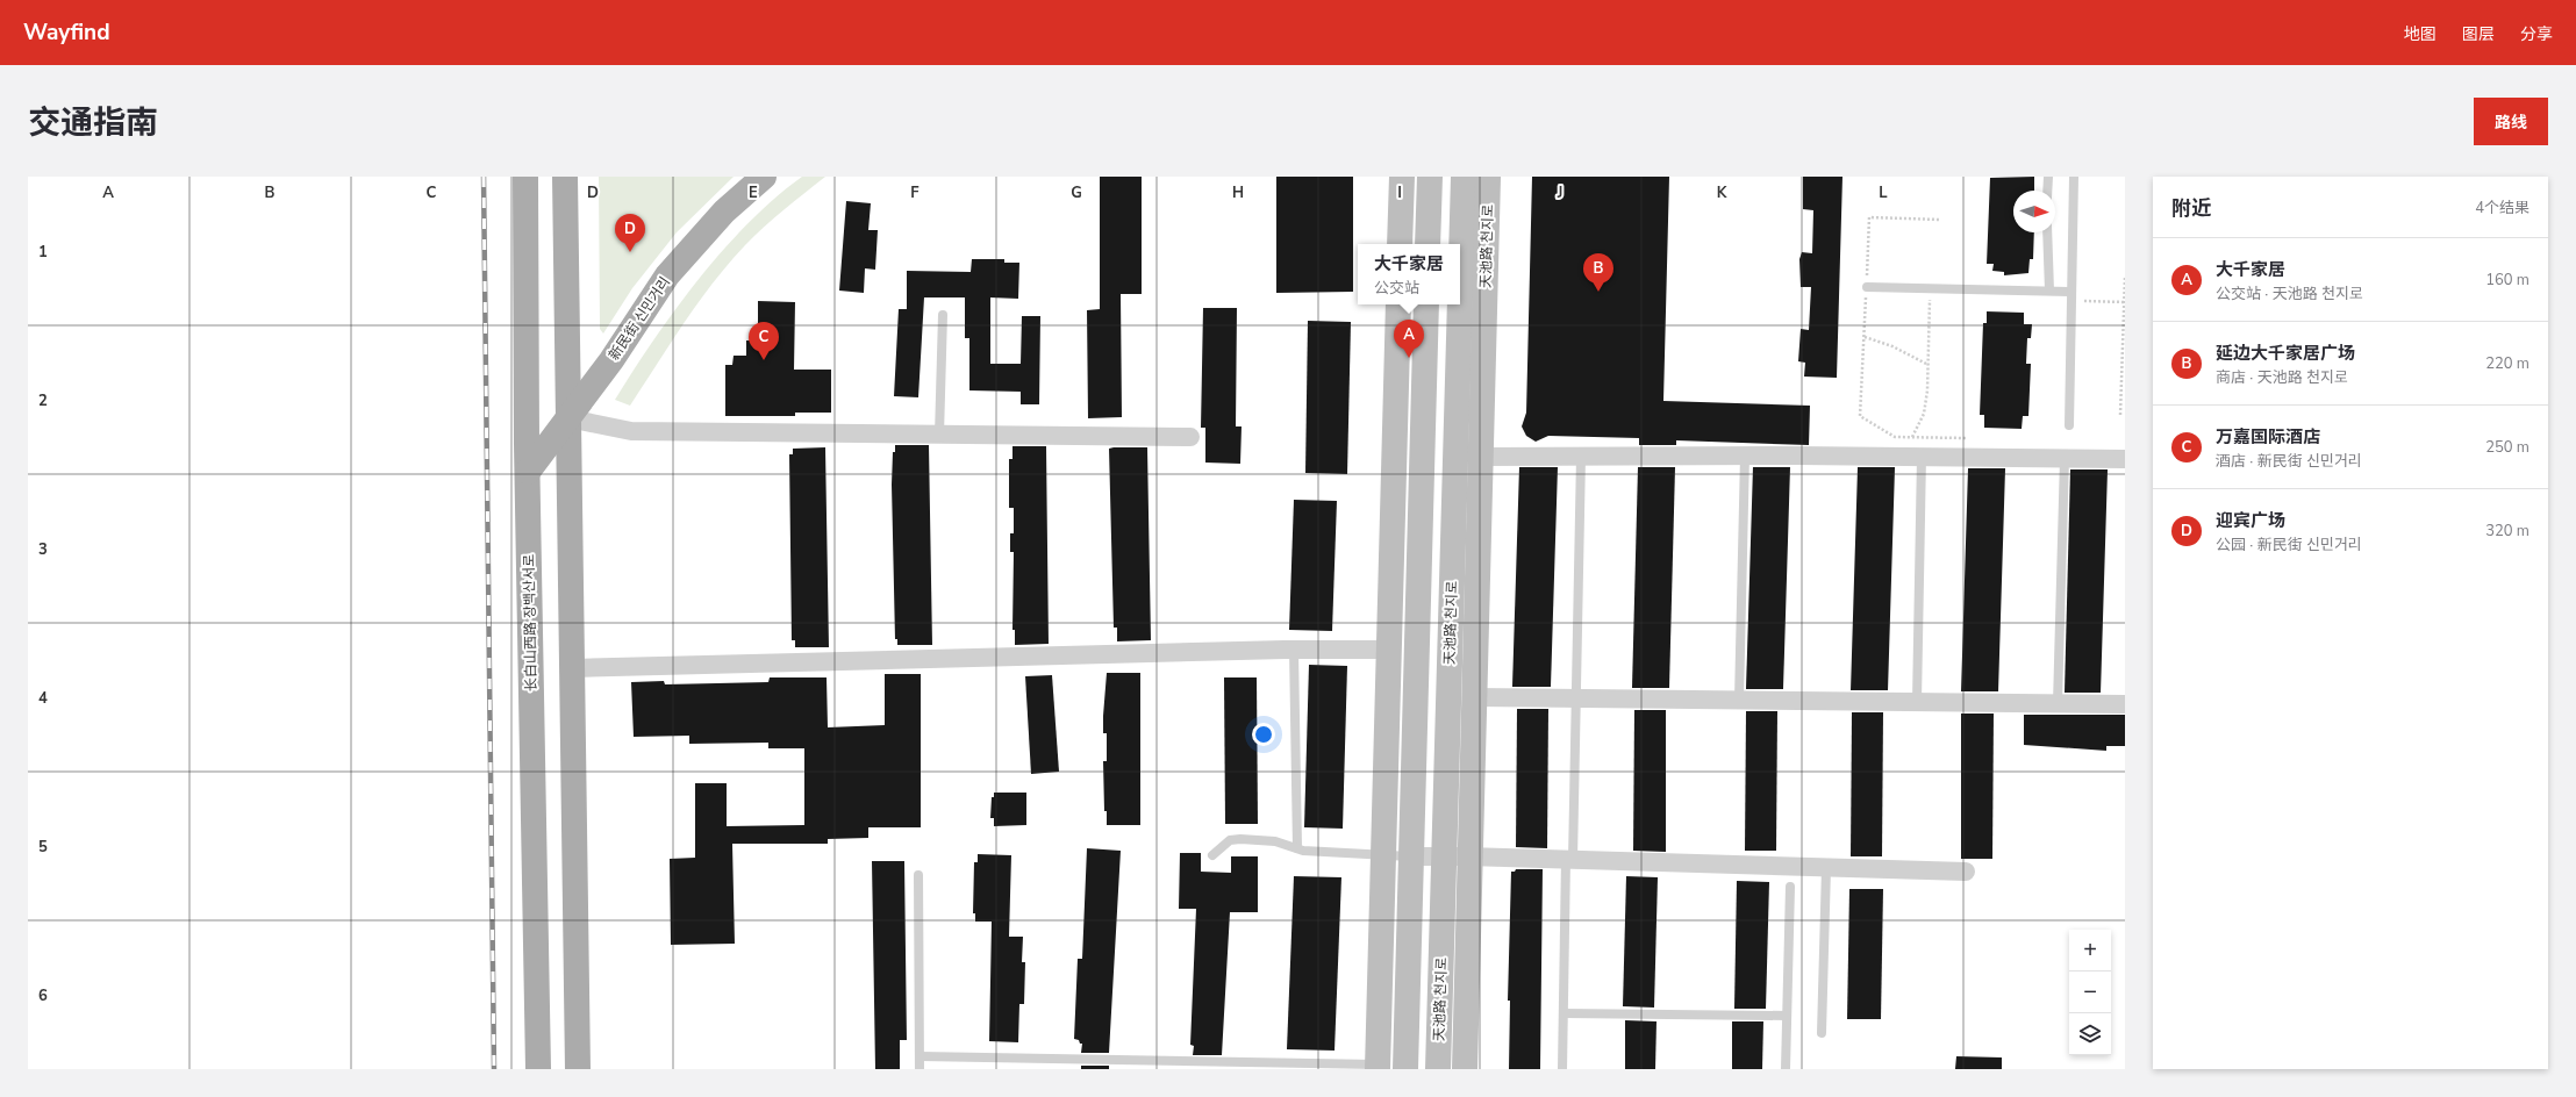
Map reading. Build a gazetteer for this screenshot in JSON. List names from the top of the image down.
{
  "streets": {
    "main road": ["新民街 신민거리", "长白山西路 장백산서로"],
    "street": ["天池路 천지로"]
  },
  "crossings": [
    ["新民街 신민거리", "长白山西路 장백산서로"]
  ],
  "north": "right",
  "page": {
    "header": "Wayfind",
    "nav": ["地图", "图层", "分享"],
    "title": "交通指南",
    "buttons": "路线",
    "heading": ["附近", "4个结果"],
    "pins": [
      "D",
      "B",
      "A",
      "C"
    ],
    "list": [
      {
        "mark": "A",
        "name": "大千家居",
        "note": "公交站 · 天池路 천지로",
        "value": "160 m"
      },
      {
        "mark": "B",
        "name": "延边大千家居广场",
        "note": "商店 · 天池路 천지로",
        "value": "220 m"
      },
      {
        "mark": "C",
        "name": "万嘉国际酒店",
        "note": "酒店 · 新民街 신민거리",
        "value": "250 m"
      },
      {
        "mark": "D",
        "name": "迎宾广场",
        "note": "公园 · 新民街 신민거리",
        "value": "320 m"
      }
    ],
    "popup": ["大千家居", "公交站"],
    "map_buttons": ["+", "−"]
  },
  "grid": {
    "columns": [
      "A",
      "B",
      "C",
      "D",
      "E",
      "F",
      "G",
      "H",
      "I",
      "J",
      "K",
      "L"
    ],
    "rows": [
      "1",
      "2",
      "3",
      "4",
      "5",
      "6"
    ]
  }
}
